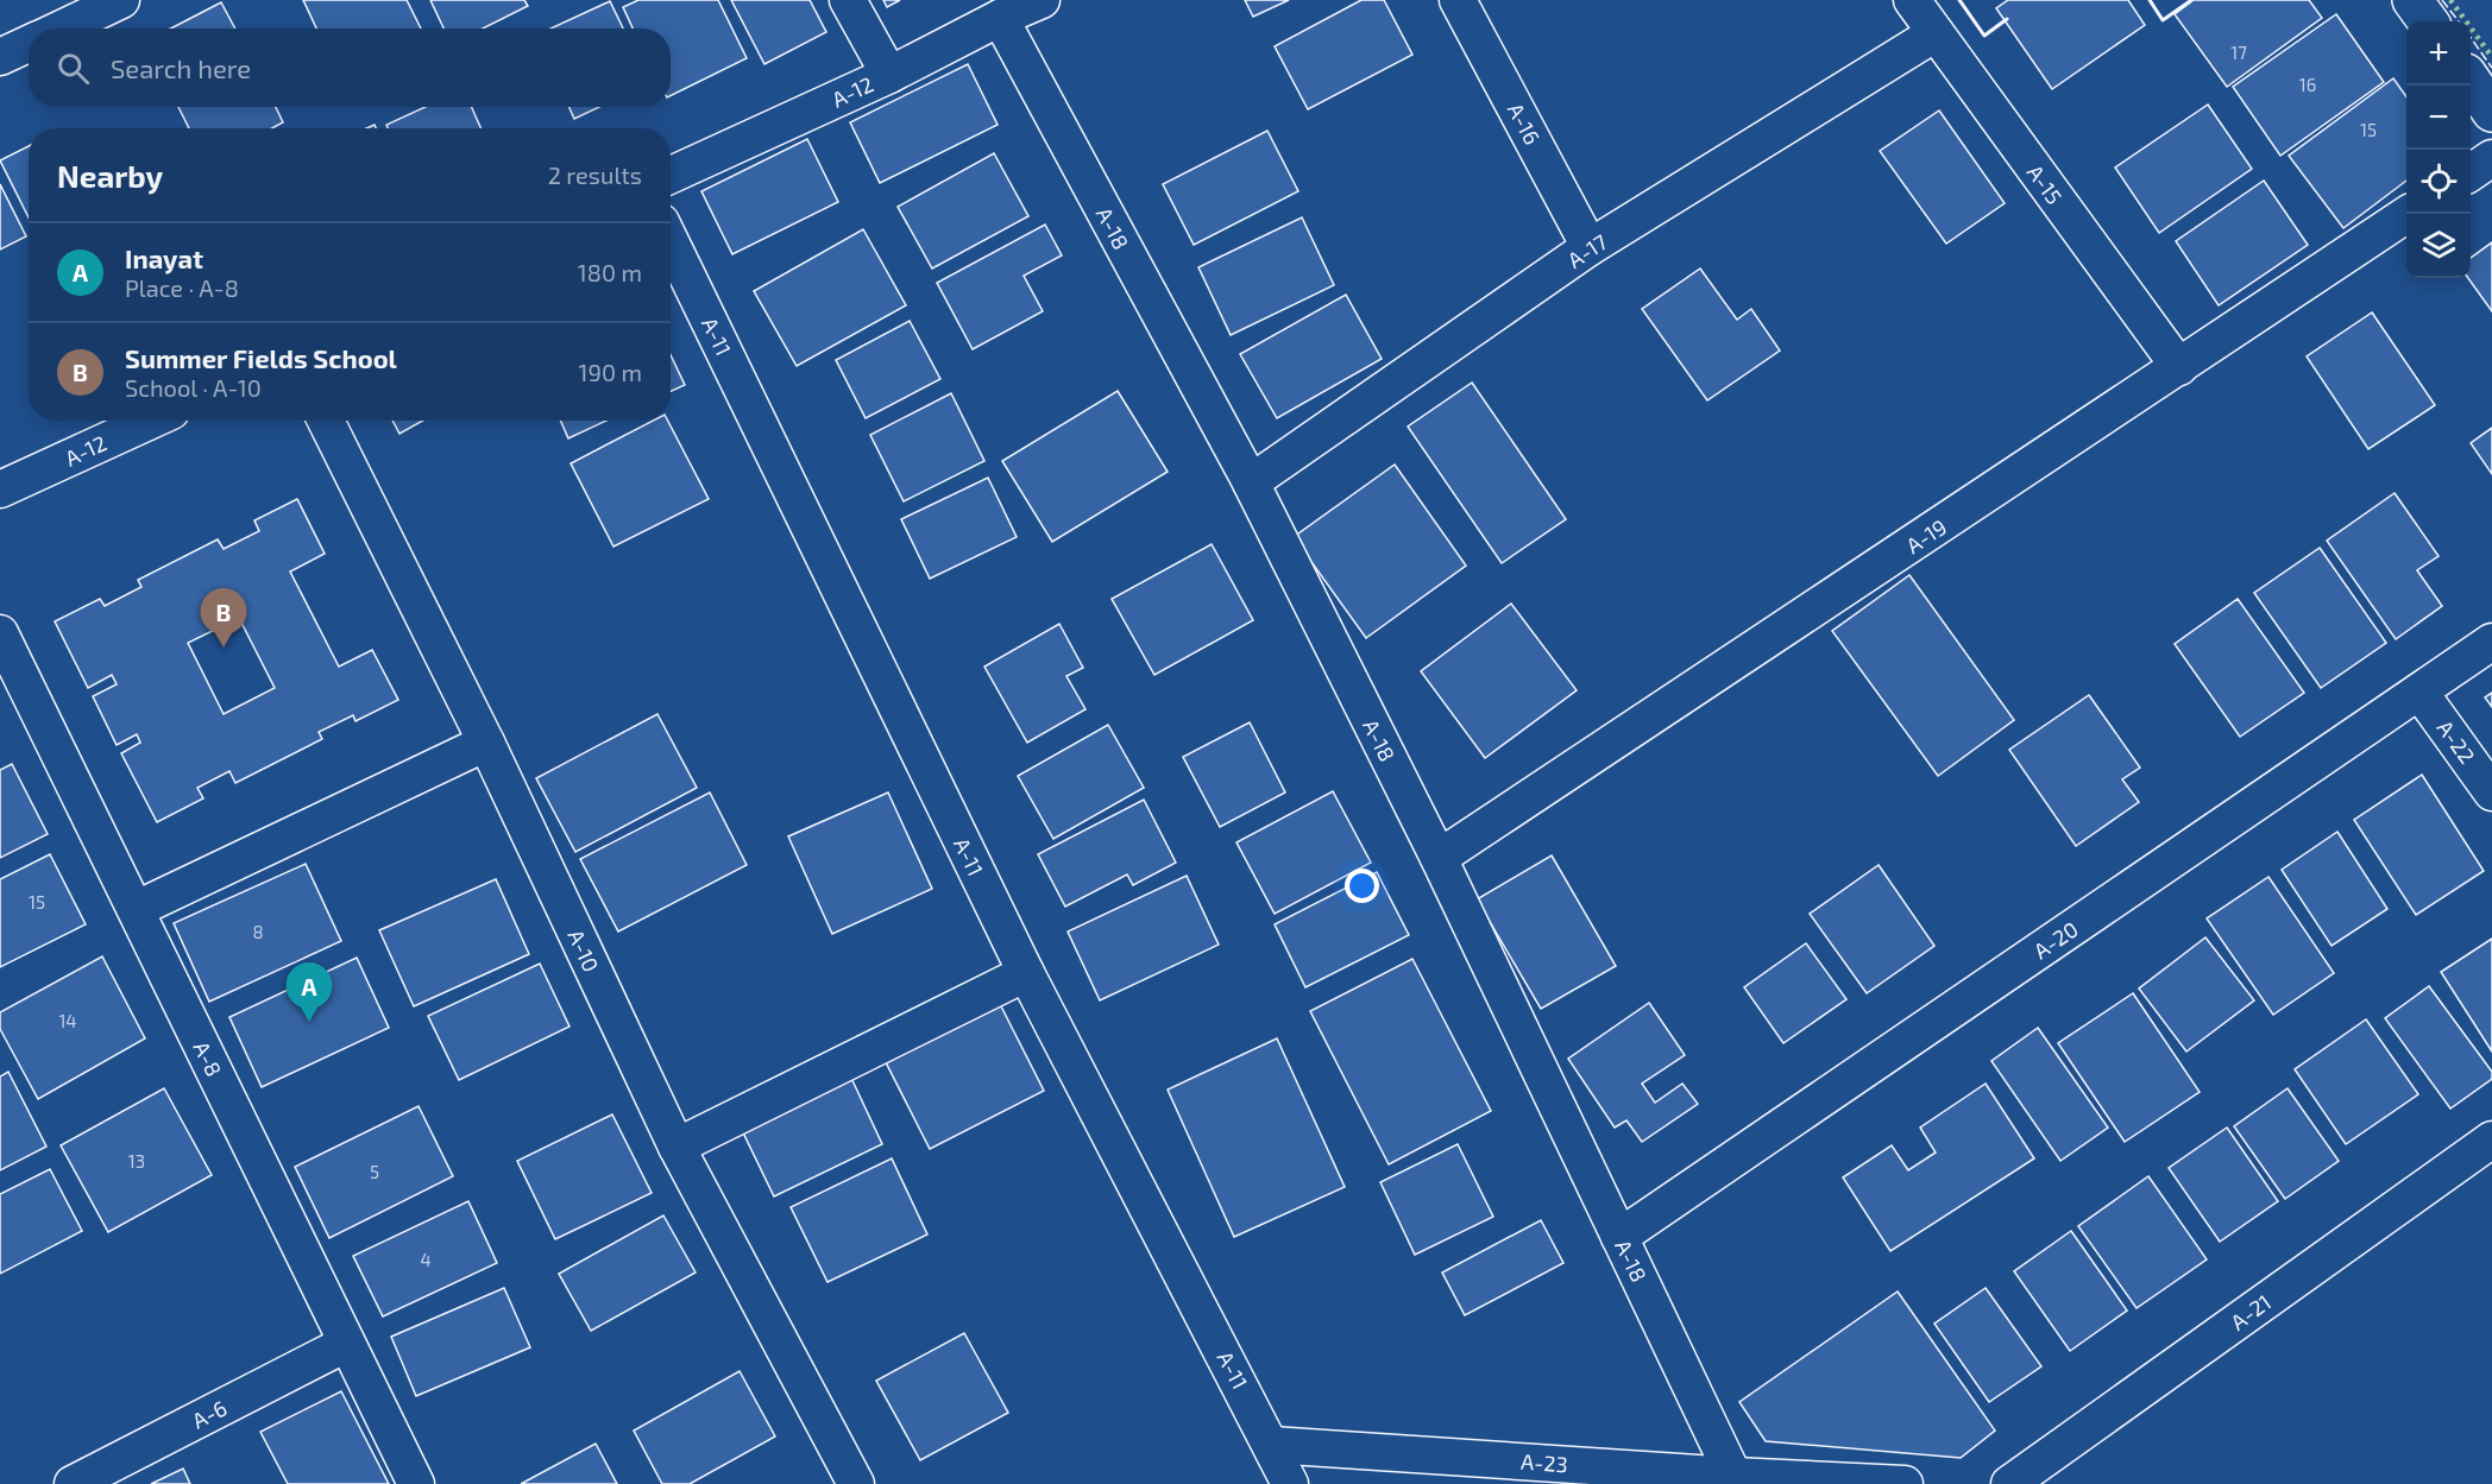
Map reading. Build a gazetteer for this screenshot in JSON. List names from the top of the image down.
{
  "streets": {
    "street": [
      "A-12",
      "A-16",
      "A-15",
      "A-18",
      "A-17",
      "A-11",
      "A-19",
      "A-22",
      "A-20",
      "A-10",
      "A-8",
      "A-21",
      "A-6",
      "A-23"
    ]
  },
  "crossings": [
    ["A-12", "A-18"],
    ["A-16", "A-17"],
    ["A-15", "A-17"],
    ["A-15", "A-19"],
    ["A-18", "A-17"],
    ["A-18", "A-19"],
    ["A-18", "A-20"],
    ["A-18", "A-23"],
    ["A-11", "A-23"],
    ["A-22", "A-20"],
    ["A-8", "A-6"]
  ],
  "house_numbers": [
    "17",
    "16",
    "15",
    "15",
    "8",
    "14",
    "13",
    "5",
    "4"
  ],
  "page": {
    "map_buttons": ["+", "−"],
    "search": "Search here",
    "heading": ["Nearby", "2 results"],
    "list": [
      {
        "mark": "A",
        "name": "Inayat",
        "note": "Place · A-8",
        "value": "180 m"
      },
      {
        "mark": "B",
        "name": "Summer Fields School",
        "note": "School · A-10",
        "value": "190 m"
      }
    ],
    "pins": ["B", "A"]
  }
}
